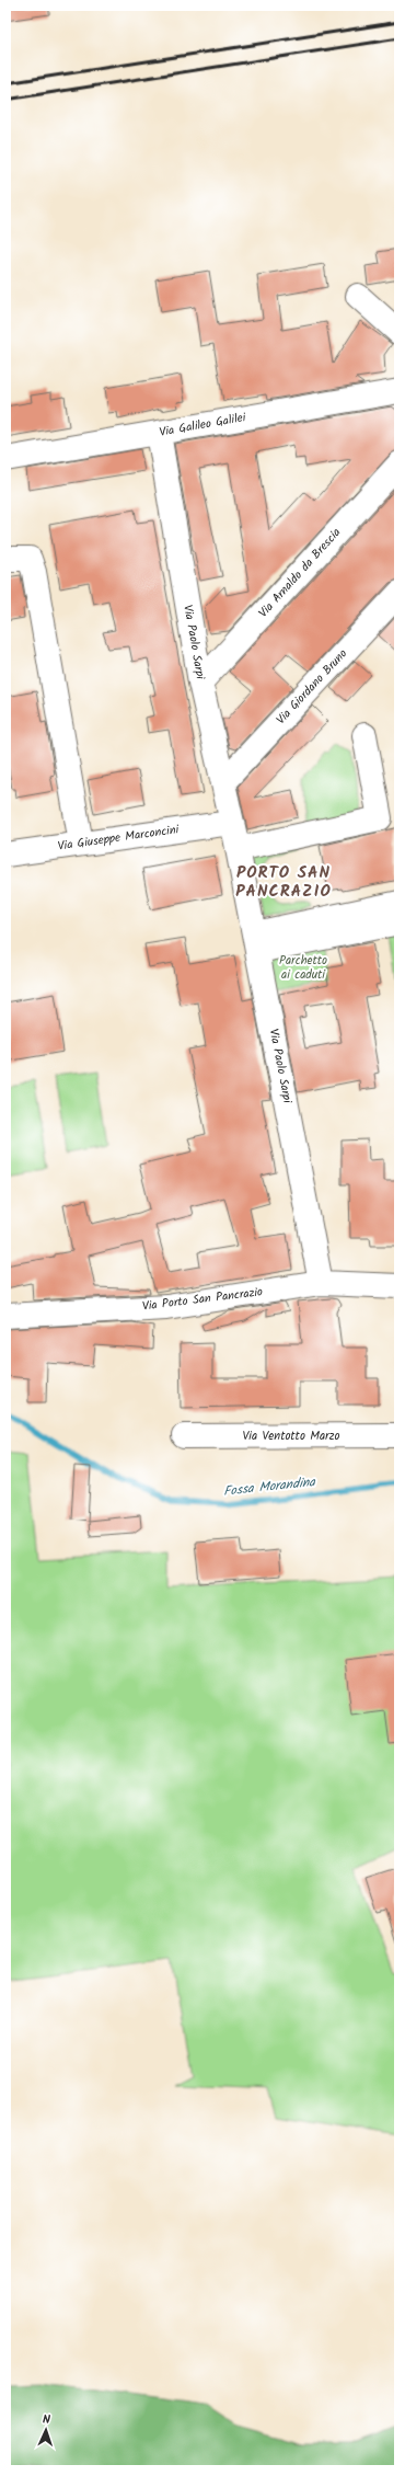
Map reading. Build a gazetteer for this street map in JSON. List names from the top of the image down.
{
  "streets": {
    "street": [
      "Via Galileo Galilei",
      "Via Arnaldo da Brescia",
      "Via Paolo Sarpi",
      "Via Giordano Bruno",
      "Via Giuseppe Marconcini",
      "Via Porto San Pancrazio",
      "Via Ventotto Marzo"
    ]
  },
  "crossings": [
    ["Via Galileo Galilei", "Via Paolo Sarpi"],
    ["Via Arnaldo da Brescia", "Via Paolo Sarpi"],
    ["Via Paolo Sarpi", "Via Giordano Bruno"],
    ["Via Paolo Sarpi", "Via Giuseppe Marconcini"],
    ["Via Paolo Sarpi", "Via Porto San Pancrazio"]
  ],
  "districts": ["PORTO SAN PANCRAZIO"],
  "water": ["Fossa Morandina"],
  "parks": ["Parchetto ai caduti"],
  "north": "top"
}
